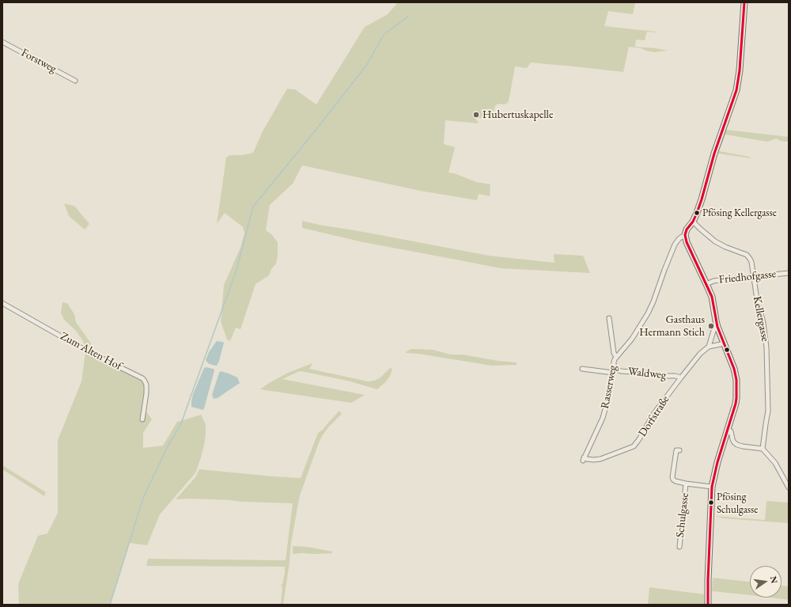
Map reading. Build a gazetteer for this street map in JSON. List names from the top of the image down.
{
  "streets": {
    "street": [
      "Forstweg",
      "Friedhofgasse",
      "Kellergasse",
      "Zum Alten Hof",
      "Waldweg",
      "Rasserweg",
      "Dorfstraße",
      "Schulgasse"
    ]
  },
  "crossings": [
    ["Friedhofgasse", "Kellergasse"],
    ["Waldweg", "Rasserweg"],
    ["Waldweg", "Dorfstraße"],
    ["Rasserweg", "Dorfstraße"]
  ],
  "places": [
    "Hubertuskapelle",
    "Pfösing Kellergasse",
    "Gasthaus Hermann Stich",
    "Pfösing Schulgasse"
  ],
  "north": "right"
}
